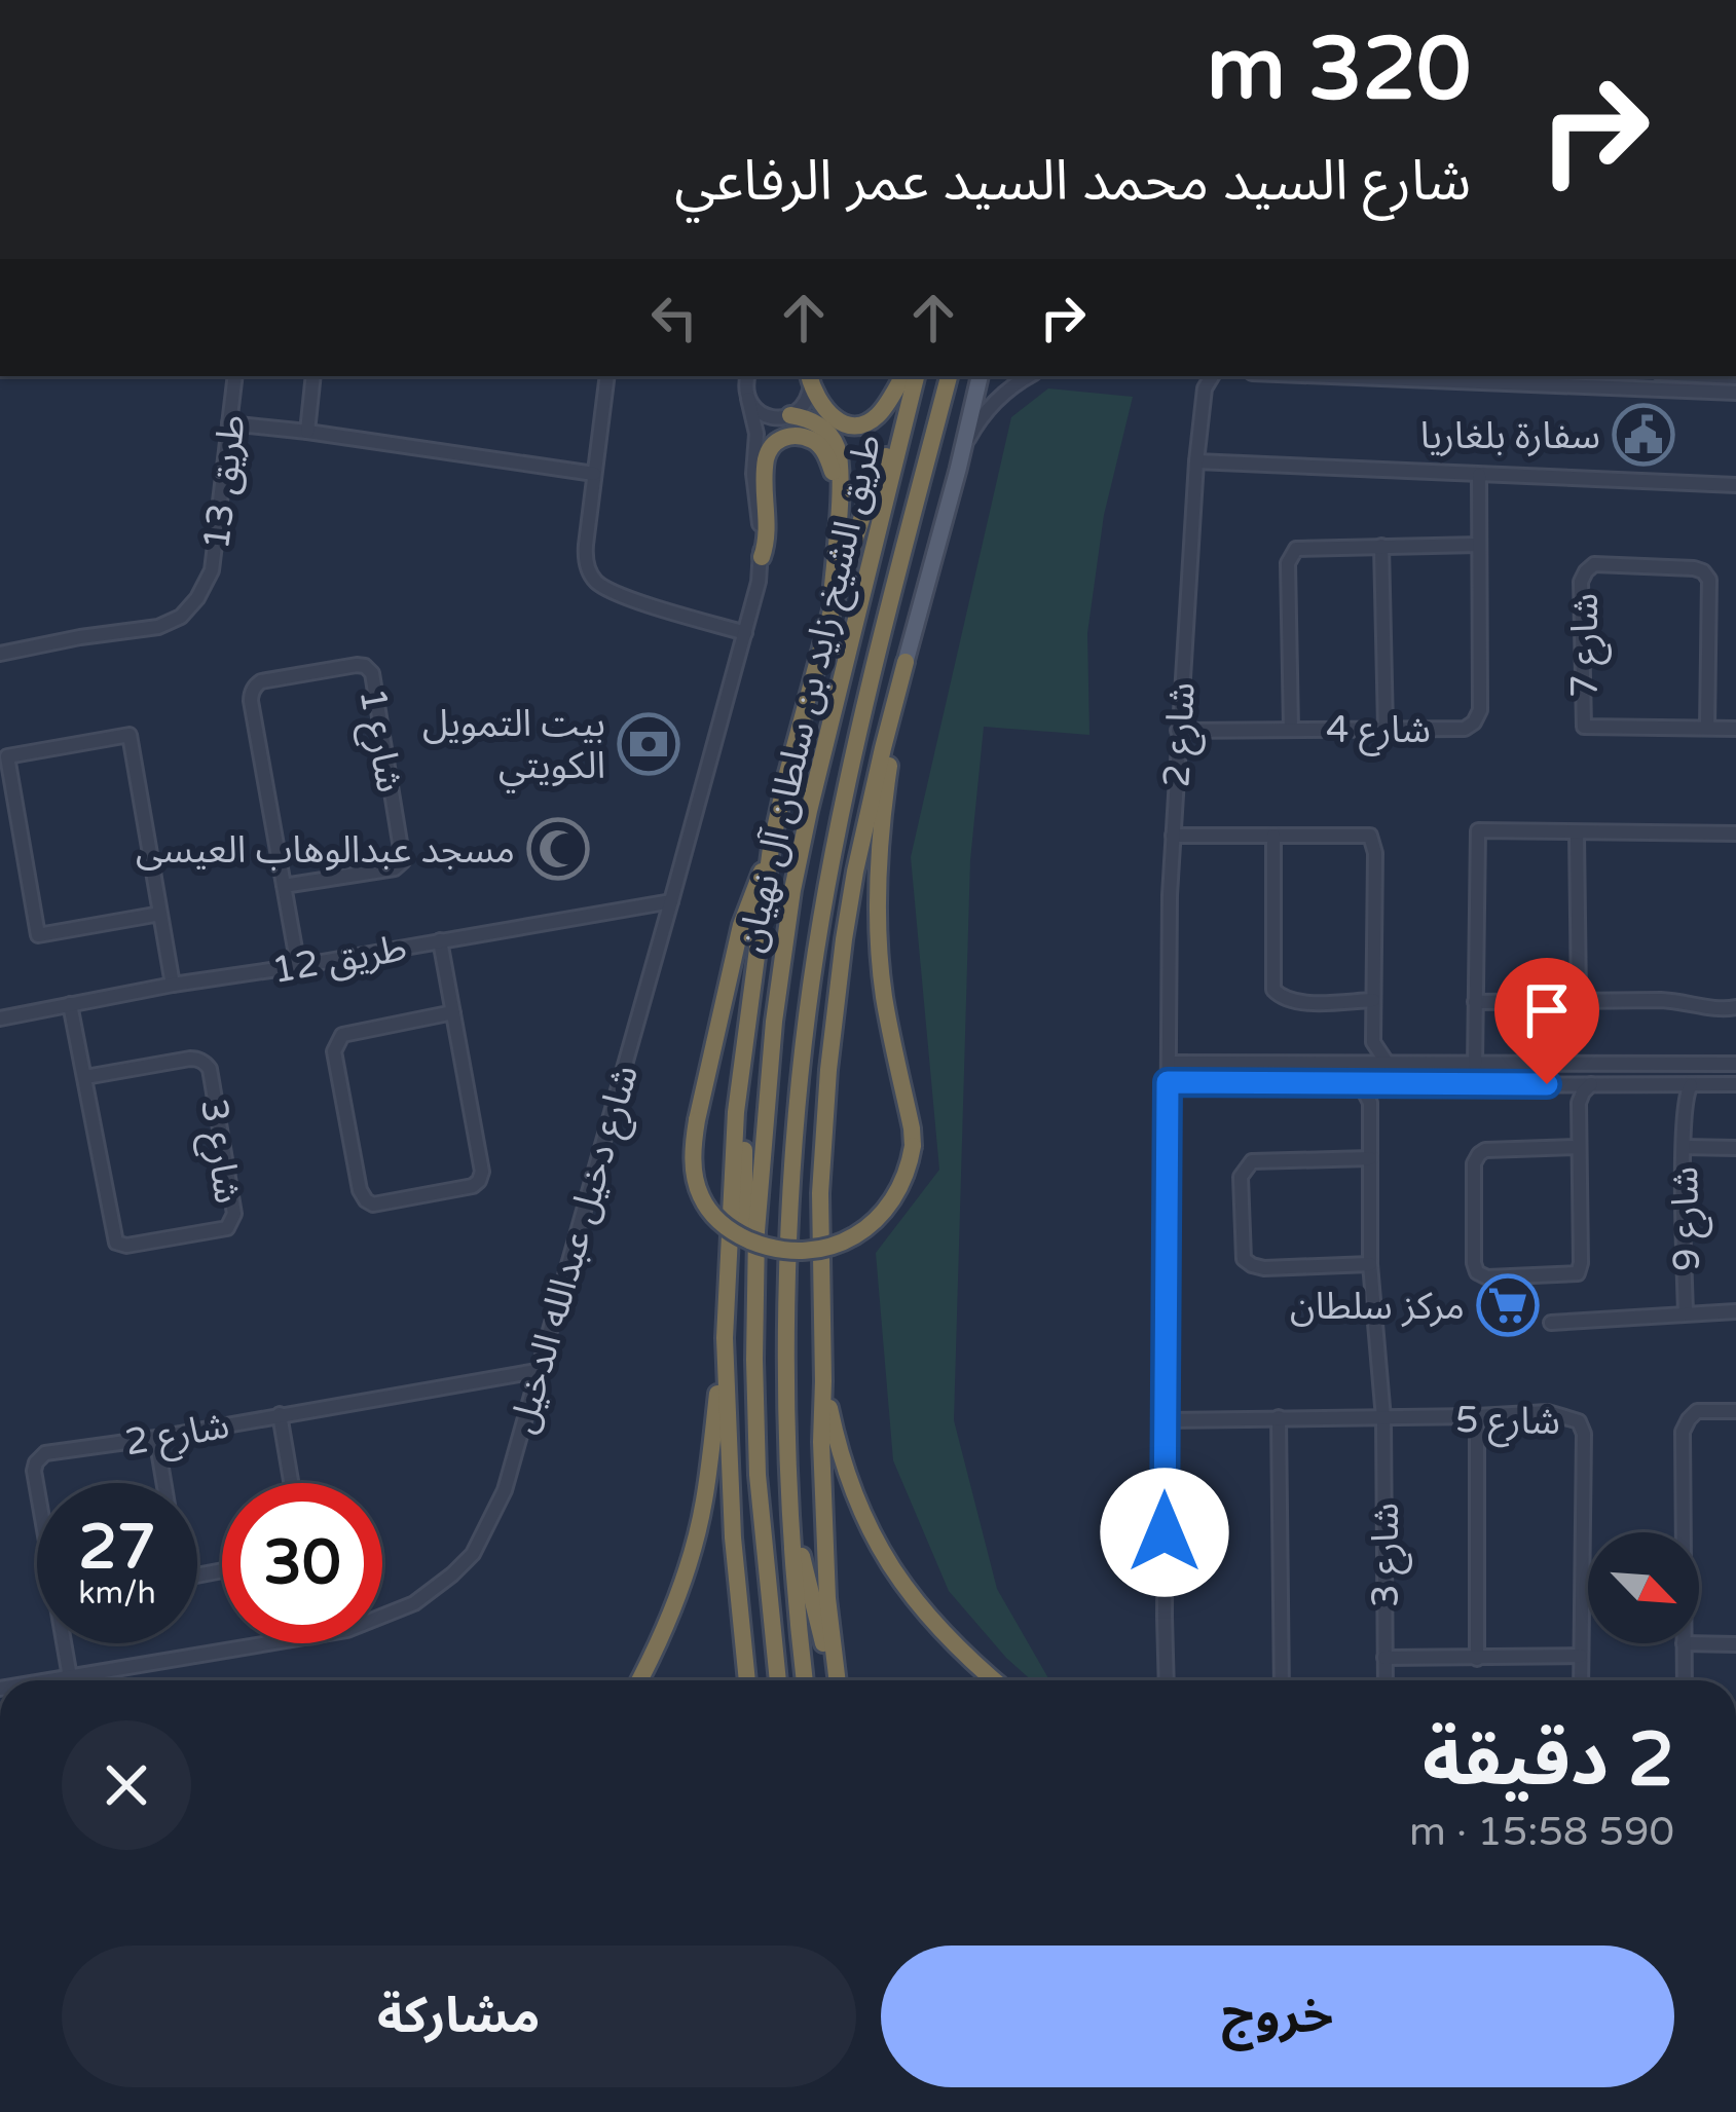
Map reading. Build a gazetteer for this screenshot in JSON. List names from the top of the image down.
{
  "streets": {
    "highway": ["طريق الشيخ زايد بن سلطان آل نهيان"],
    "street": [
      "طريق 13",
      "شارع 7",
      "شارع 4",
      "شارع 2",
      "شارع 1",
      "طريق 12",
      "شارع 3",
      "شارع 9",
      "شارع دخيل عبدالله الدخيل",
      "شارع 5"
    ]
  },
  "crossings": [
    ["شارع 4", "شارع 2"],
    ["شارع 2", "شارع دخيل عبدالله الدخيل"],
    ["شارع 1", "طريق 12"],
    ["طريق 12", "شارع 3"],
    ["طريق 12", "شارع دخيل عبدالله الدخيل"],
    ["شارع 3", "شارع 5"]
  ],
  "places": {
    "public building": ["سفارة بلغاريا"],
    "bank": ["بيت التمويل الكويتي"],
    "mosque": ["مسجد عبدالوهاب العيسى"],
    "supermarket": ["مركز سلطان"]
  },
  "north": "bottom right",
  "page": {
    "turn": ["320 m", "شارع السيد محمد السيد عمر الرفاعي"],
    "speed": "27 km/h",
    "limit": "30",
    "heading": ["2 دقيقة", "590 m · 15:58"],
    "buttons": ["خروج", "مشاركة"]
  }
}
